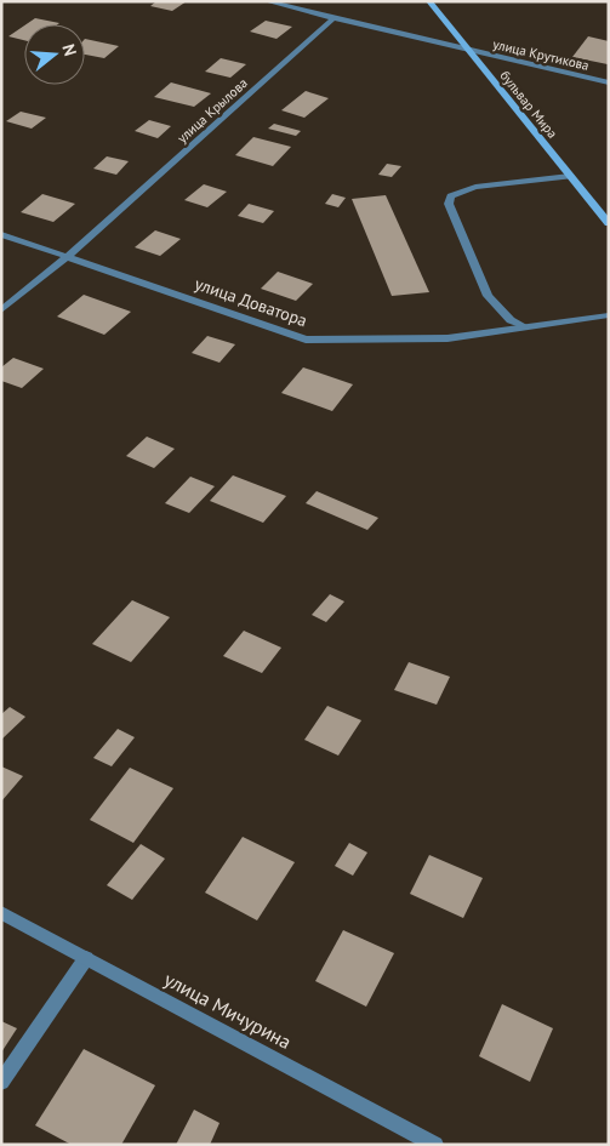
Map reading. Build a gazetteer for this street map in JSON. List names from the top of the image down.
{
  "streets": {
    "main road": ["бульвар Мира"],
    "street": [
      "улица Крутикова",
      "улица Крылова",
      "улица Доватора",
      "улица Мичурина"
    ]
  },
  "crossings": [
    ["улица Крутикова", "бульвар Мира"],
    ["улица Крылова", "улица Доватора"]
  ],
  "north": "right"
}
